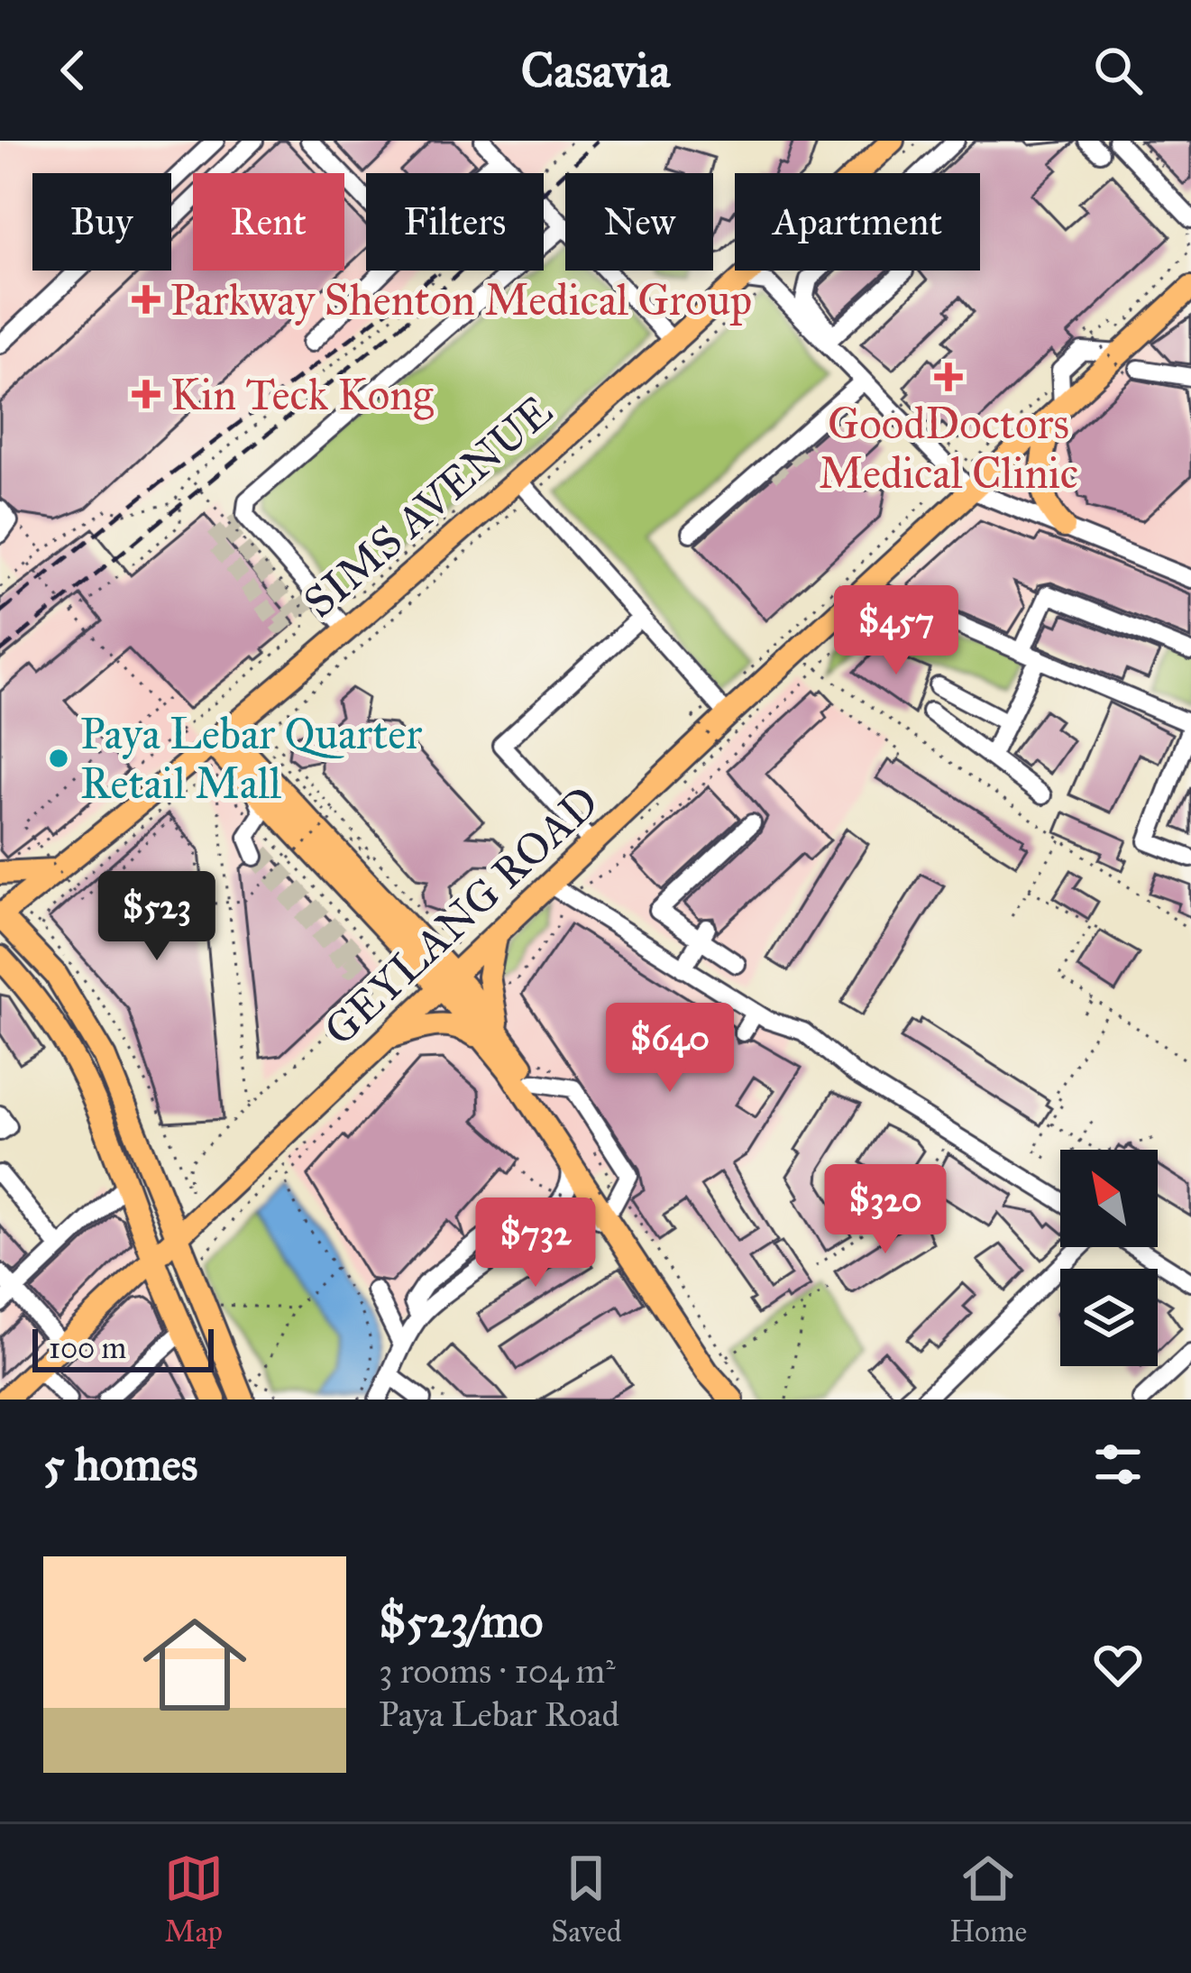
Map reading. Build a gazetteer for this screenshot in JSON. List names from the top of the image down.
{
  "streets": {
    "main road": ["SIMS AVENUE", "GEYLANG ROAD"]
  },
  "places": {
    "health": ["Parkway Shenton Medical Group", "GoodDoctors Medical Clinic", "Kin Teck Kong"],
    "other": ["Paya Lebar Quarter Retail Mall"]
  },
  "scale_bar": "100 m",
  "north": "top left",
  "page": {
    "header": "Casavia",
    "chip": [
      "Buy",
      "Rent",
      "Filters",
      "New",
      "Apartment"
    ],
    "price": [
      "$457",
      "$523",
      "$640",
      "$320",
      "$732"
    ],
    "scale": "100 m",
    "heading": "5 homes",
    "list": [
      {
        "name": "$523/mo",
        "note": "3 rooms · 104 m² · Paya Lebar Road"
      }
    ],
    "tabs": ["Map", "Saved", "Home"]
  }
}
